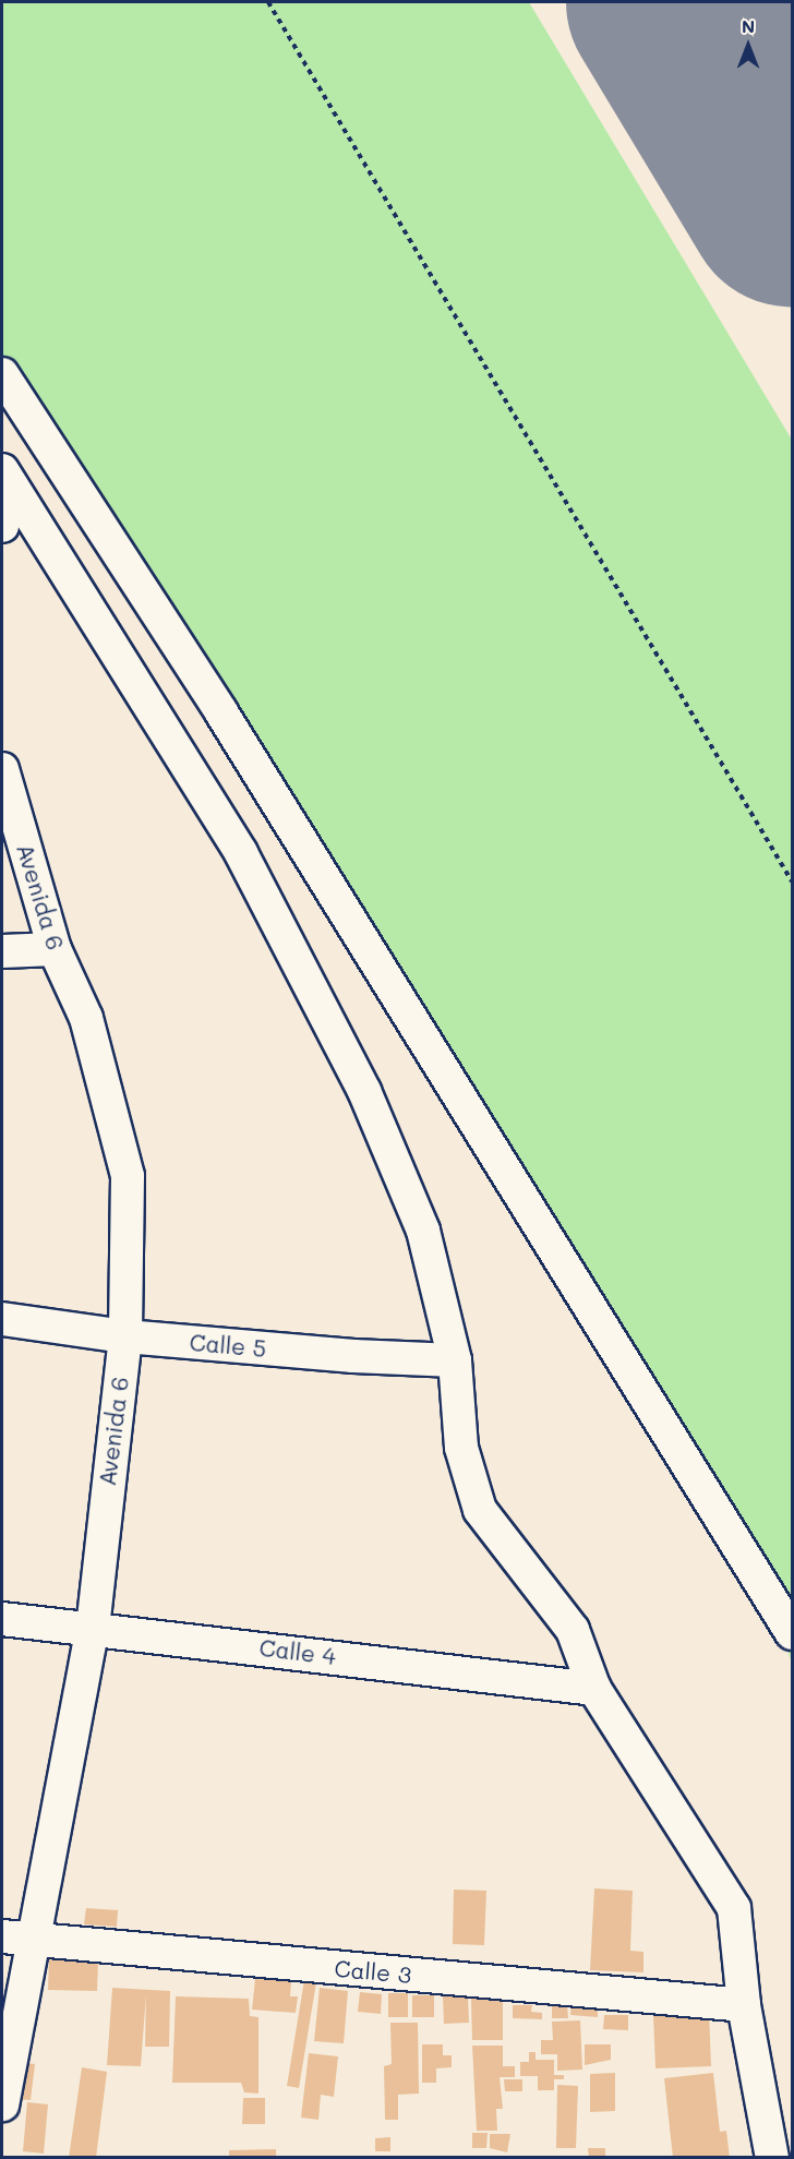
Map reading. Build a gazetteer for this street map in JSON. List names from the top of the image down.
{
  "streets": {
    "street": [
      "Avenida 6",
      "Calle 5",
      "Calle 4",
      "Calle 3"
    ]
  },
  "crossings": [
    ["Avenida 6", "Calle 5"],
    ["Avenida 6", "Calle 4"],
    ["Avenida 6", "Calle 3"]
  ],
  "north": "top"
}
